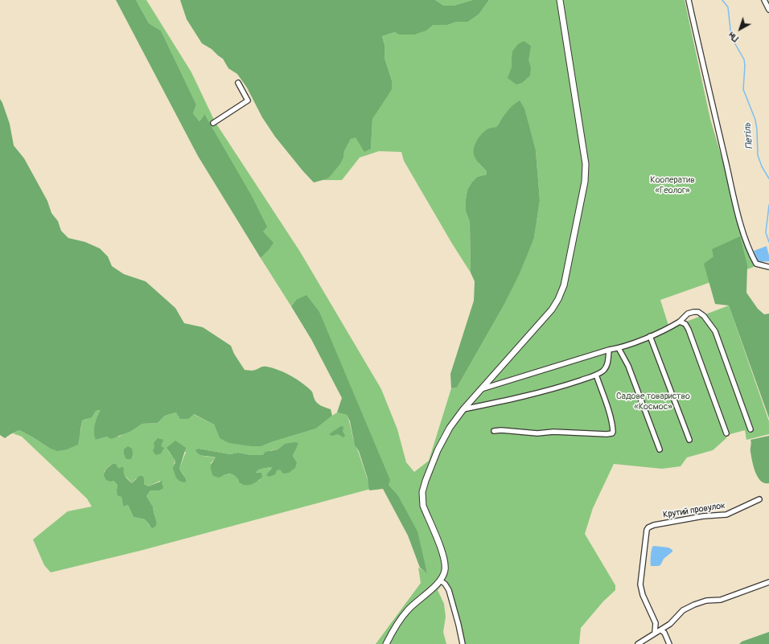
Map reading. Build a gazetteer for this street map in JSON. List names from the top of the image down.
{
  "streets": {
    "street": ["Крутий провулок"]
  },
  "water": ["Петіль"],
  "parks": ["Кооператив «Геолог»", "Садове товариство «Космос»"],
  "north": "bottom left"
}
